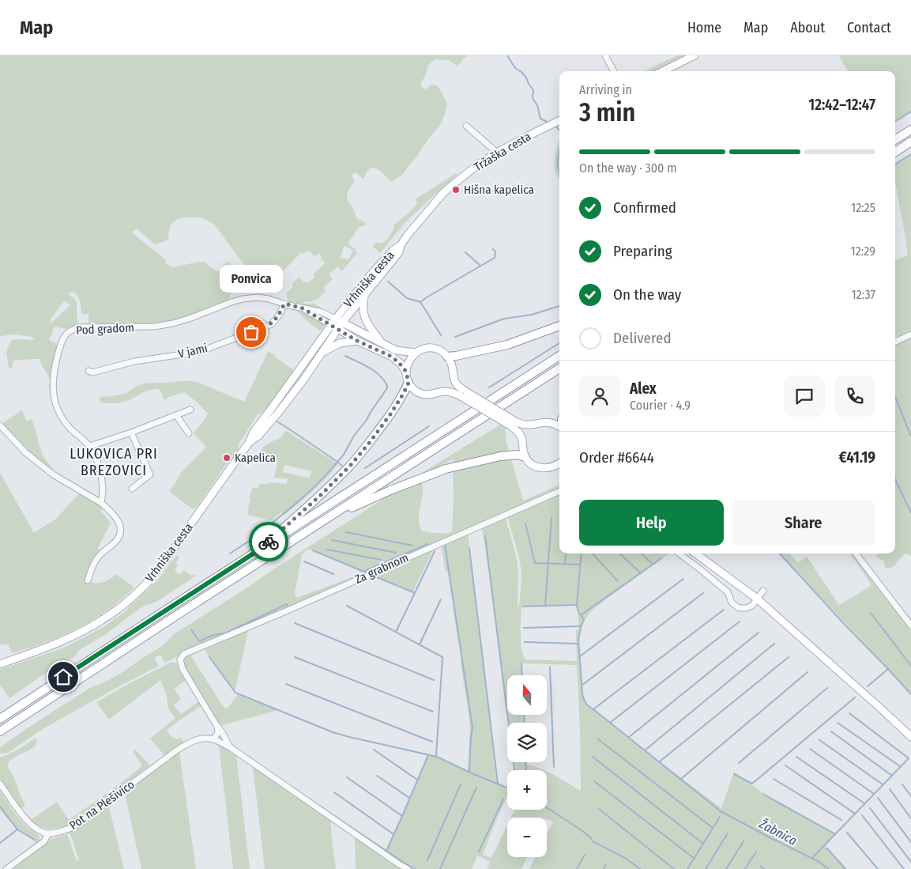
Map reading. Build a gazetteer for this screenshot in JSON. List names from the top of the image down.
{
  "streets": {
    "main road": ["Tržaška cesta", "Vrhniška cesta"],
    "street": [
      "Pod gradom",
      "V jami",
      "Za grabnom",
      "Pot na Plešivico"
    ]
  },
  "crossings": [
    ["Tržaška cesta", "Vrhniška cesta"],
    ["Vrhniška cesta", "Pod gradom"],
    ["Pod gradom", "V jami"]
  ],
  "districts": ["LUKOVICA PRI BREZOVICI"],
  "water": ["Žabnica"],
  "places": ["Hišna kapelica", "Ponvica", "Kapelica"],
  "north": "top",
  "page": {
    "header": "Map",
    "nav": [
      "Home",
      "Map",
      "About",
      "Contact"
    ],
    "heading": ["3 min", "Arriving in", "12:42–12:47"],
    "panel": [
      "Alex",
      "Courier · 4.9",
      "Order #6644",
      "€41.19"
    ],
    "bar": "On the way · 300 m",
    "list": [
      ["Confirmed", "12:25"],
      ["Preparing", "12:29"],
      ["On the way", "12:37"],
      "Delivered"
    ],
    "bubble": "Ponvica",
    "buttons": ["Help", "Share"],
    "map_buttons": ["+", "−"]
  }
}
